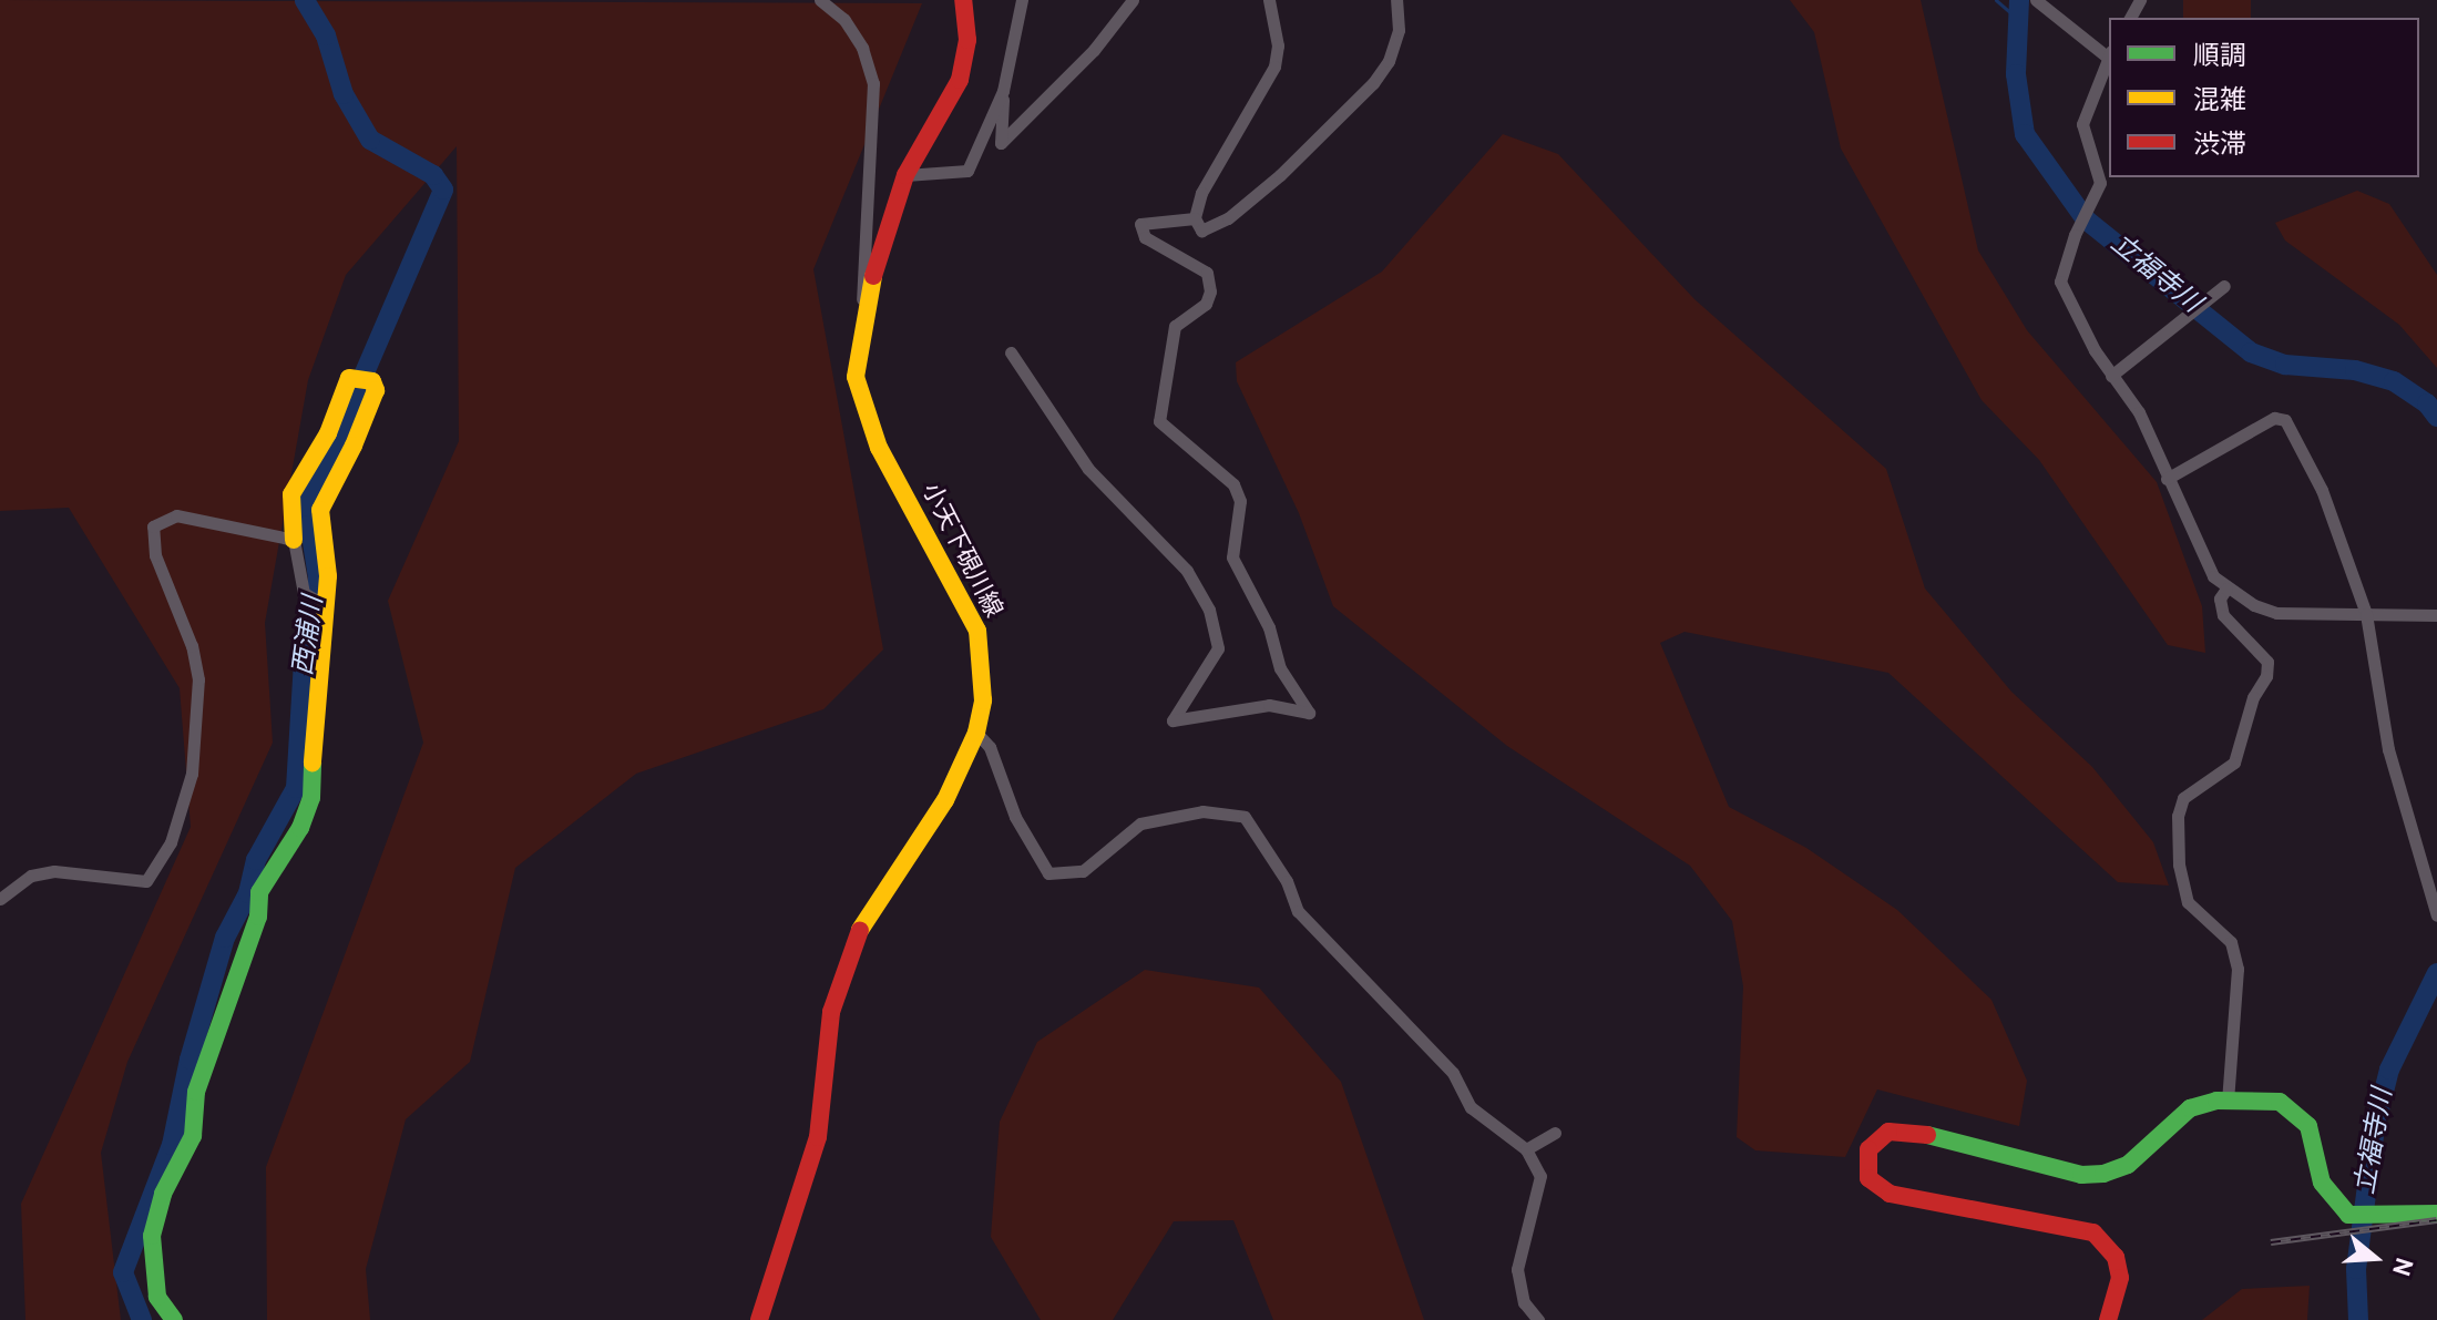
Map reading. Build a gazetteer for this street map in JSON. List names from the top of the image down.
{
  "streets": {
    "street": ["小天下硯川線"]
  },
  "water": ["立福寺川", "西浦川"],
  "legend": ["順調", "混雑", "渋滞"],
  "north": "right"
}
